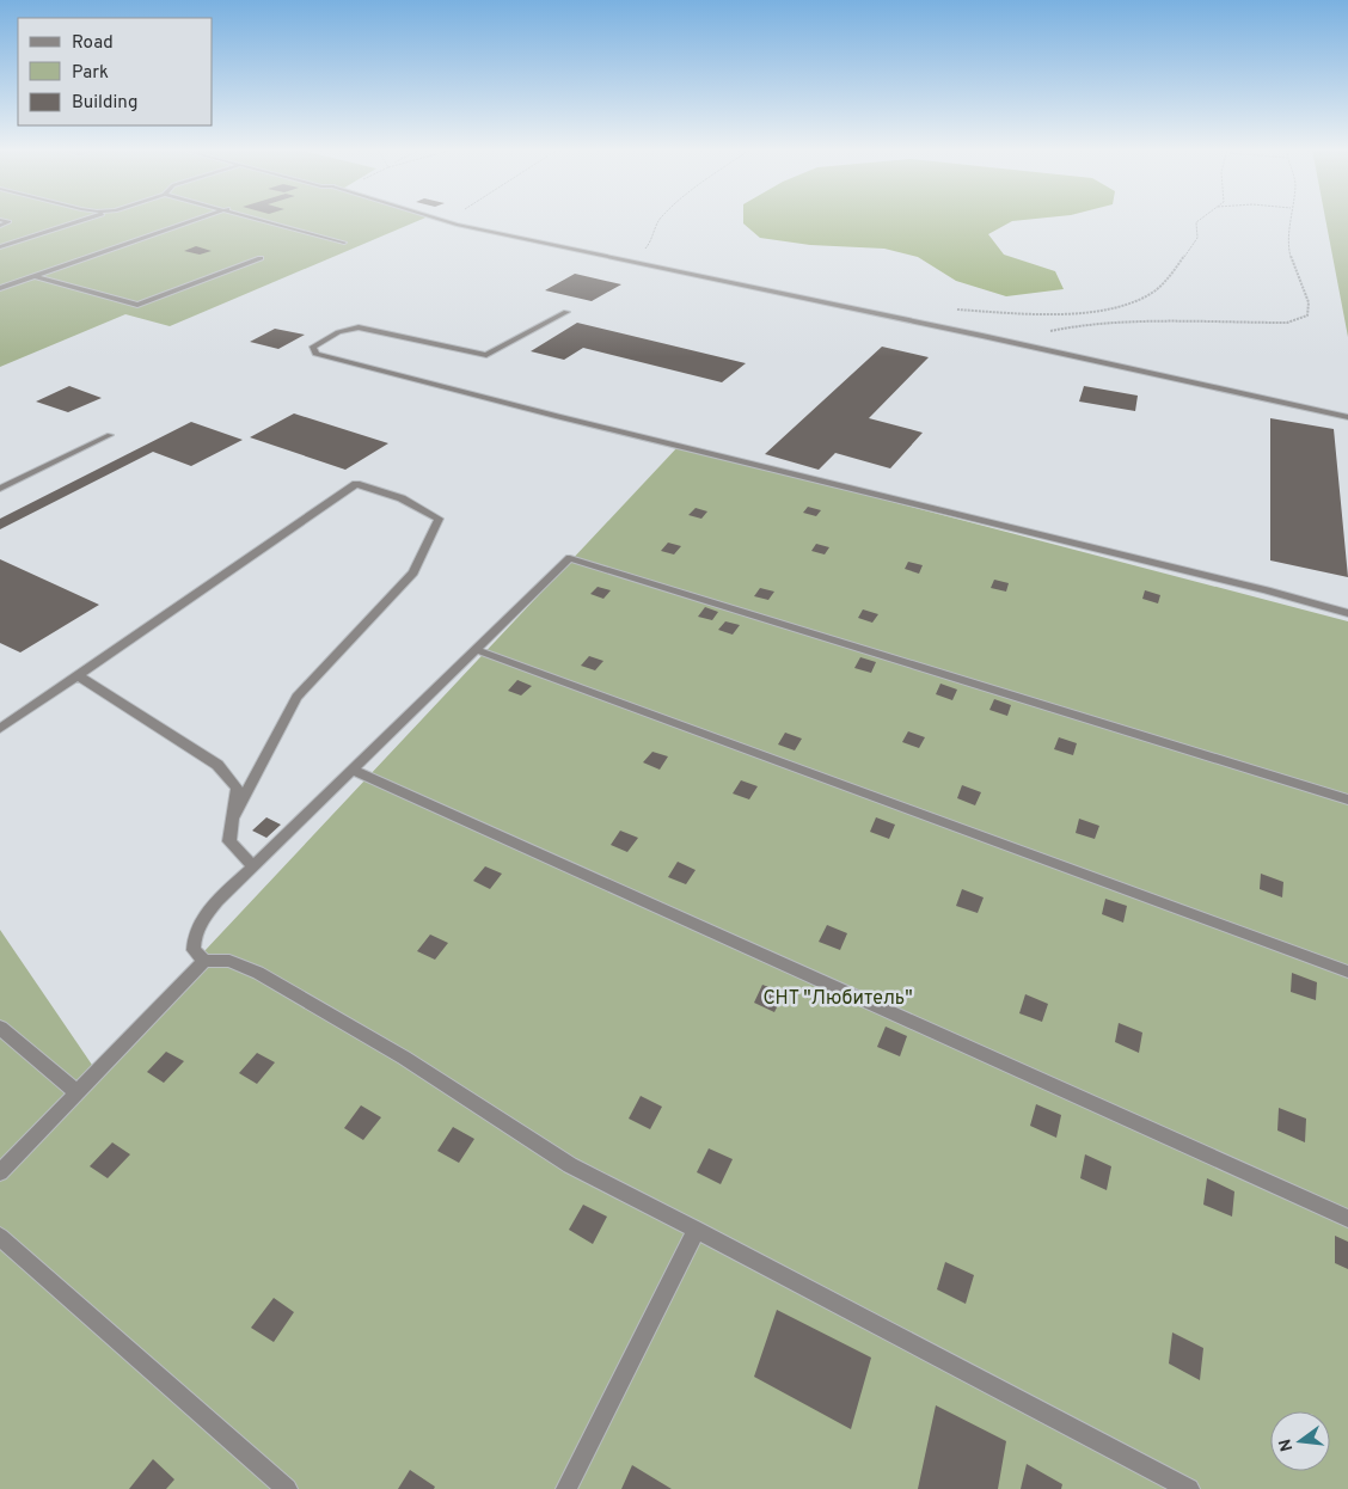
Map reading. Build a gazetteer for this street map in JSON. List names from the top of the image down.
{
  "parks": ["СНТ \"Любитель\""],
  "legend": ["Road", "Park", "Building"],
  "north": "left"
}
